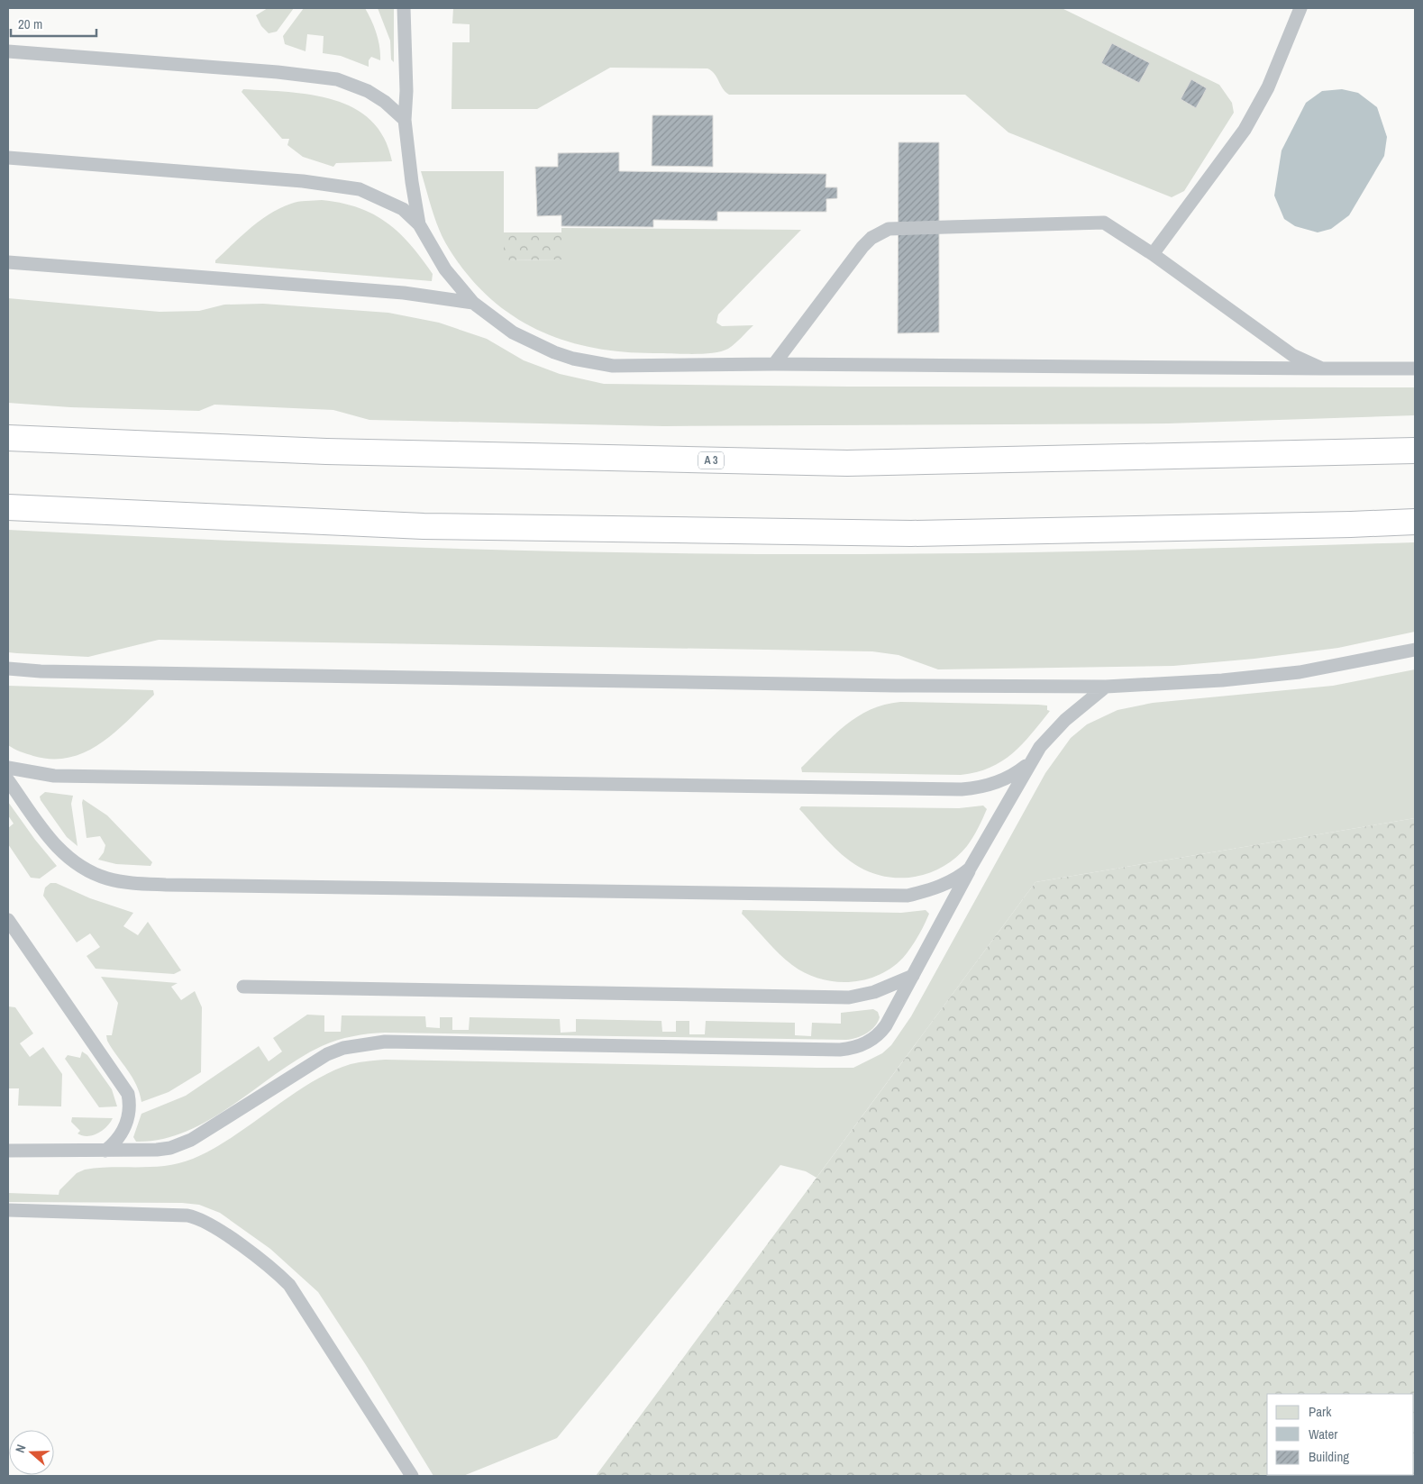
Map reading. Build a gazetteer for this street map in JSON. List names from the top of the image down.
{
  "streets": {
    "highway": ["A 3"]
  },
  "legend": ["Park", "Water", "Building"],
  "scale_bar": "20 m",
  "north": "left"
}
